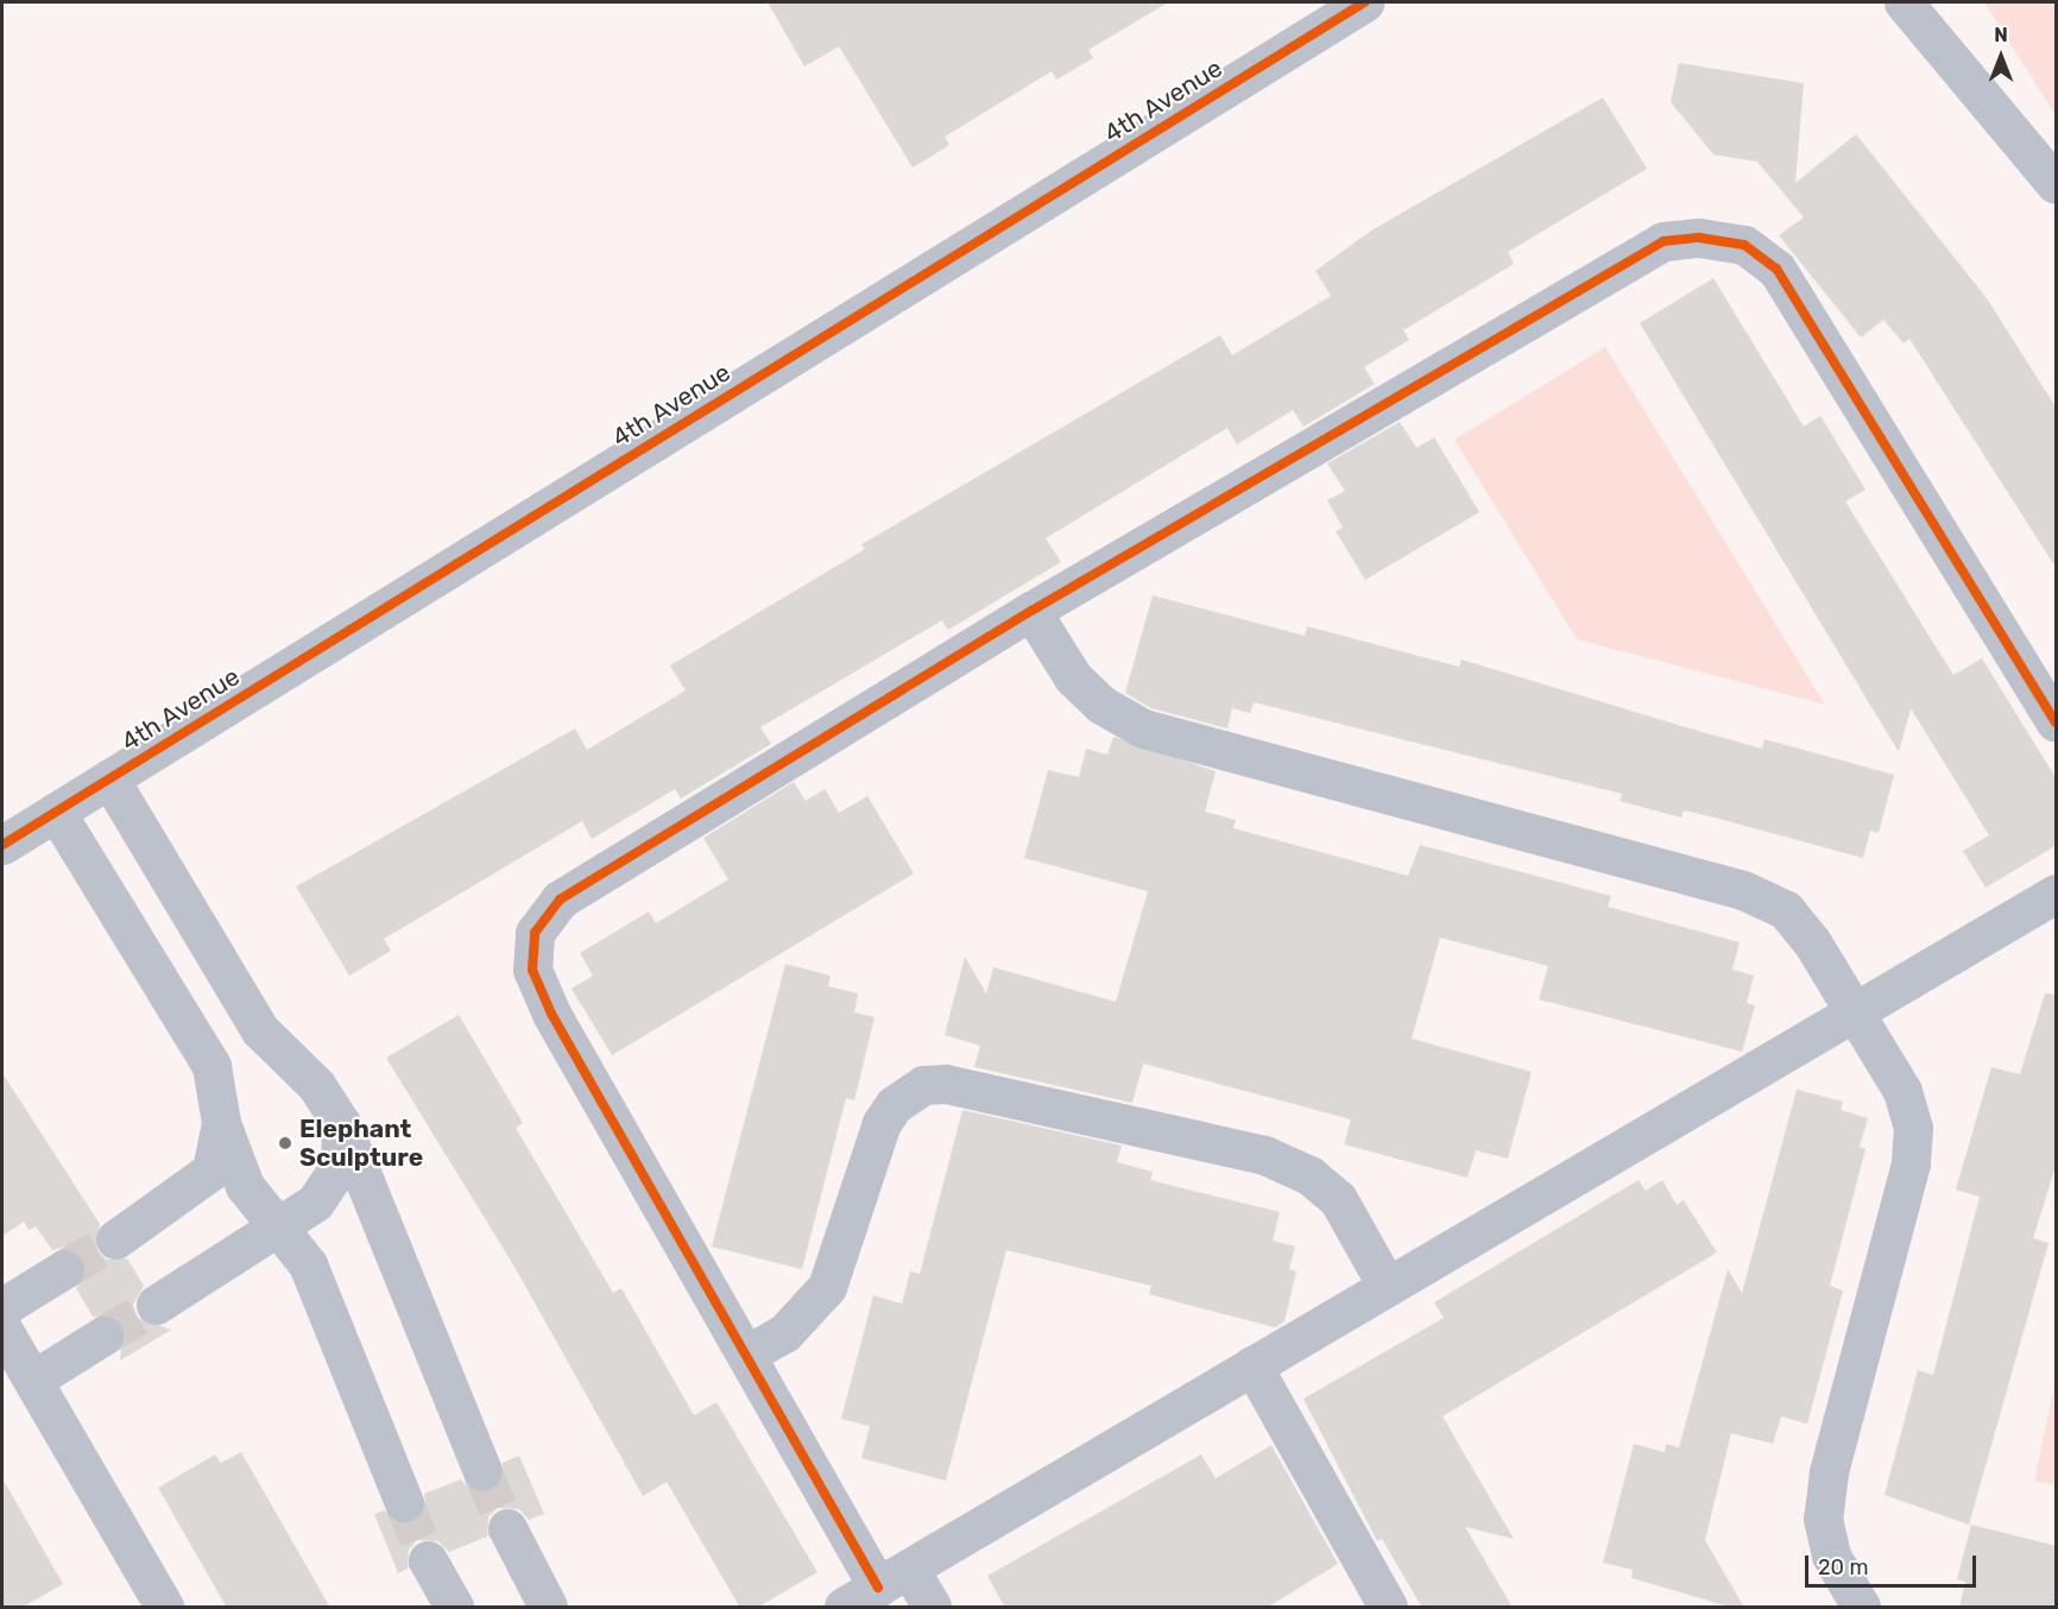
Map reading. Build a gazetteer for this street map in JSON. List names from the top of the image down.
{
  "streets": {
    "street": ["4th Avenue"]
  },
  "places": ["Elephant Sculpture"],
  "scale_bar": "20 m",
  "north": "top"
}
